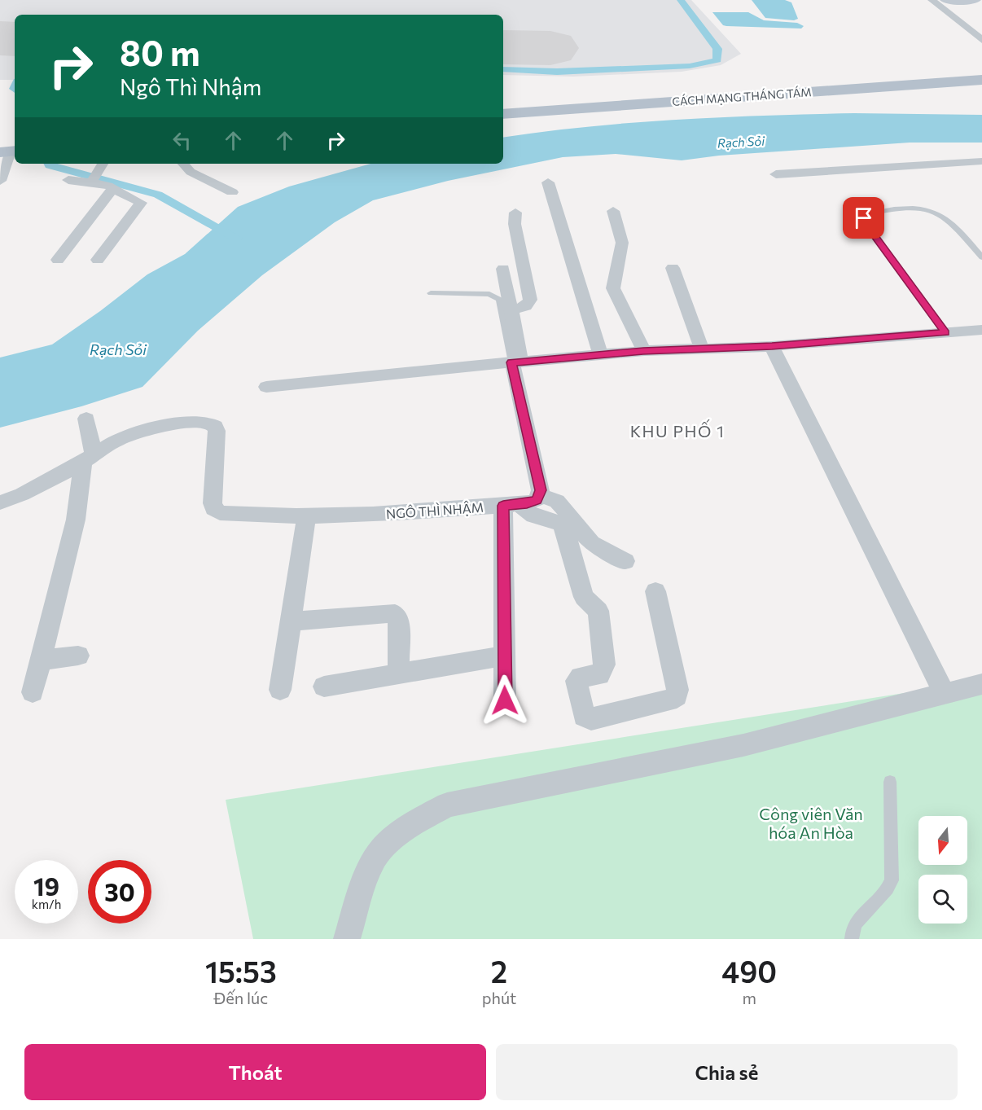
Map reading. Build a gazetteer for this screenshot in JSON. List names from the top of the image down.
{
  "streets": {
    "main road": ["CÁCH MẠNG THÁNG TÁM"],
    "street": ["NGÔ THÌ NHẬM"]
  },
  "districts": ["KHU PHỐ 1"],
  "water": ["Rạch Sỏi"],
  "parks": ["Công viên Văn hóa An Hòa"],
  "north": "bottom",
  "page": {
    "turn": ["80 m", "Ngô Thì Nhậm"],
    "speed": "19 km/h",
    "limit": "30",
    "eta": [
      "15:53",
      "Đến lúc",
      "2",
      "phút",
      "490",
      "m"
    ],
    "buttons": ["Thoát", "Chia sẻ"]
  }
}
